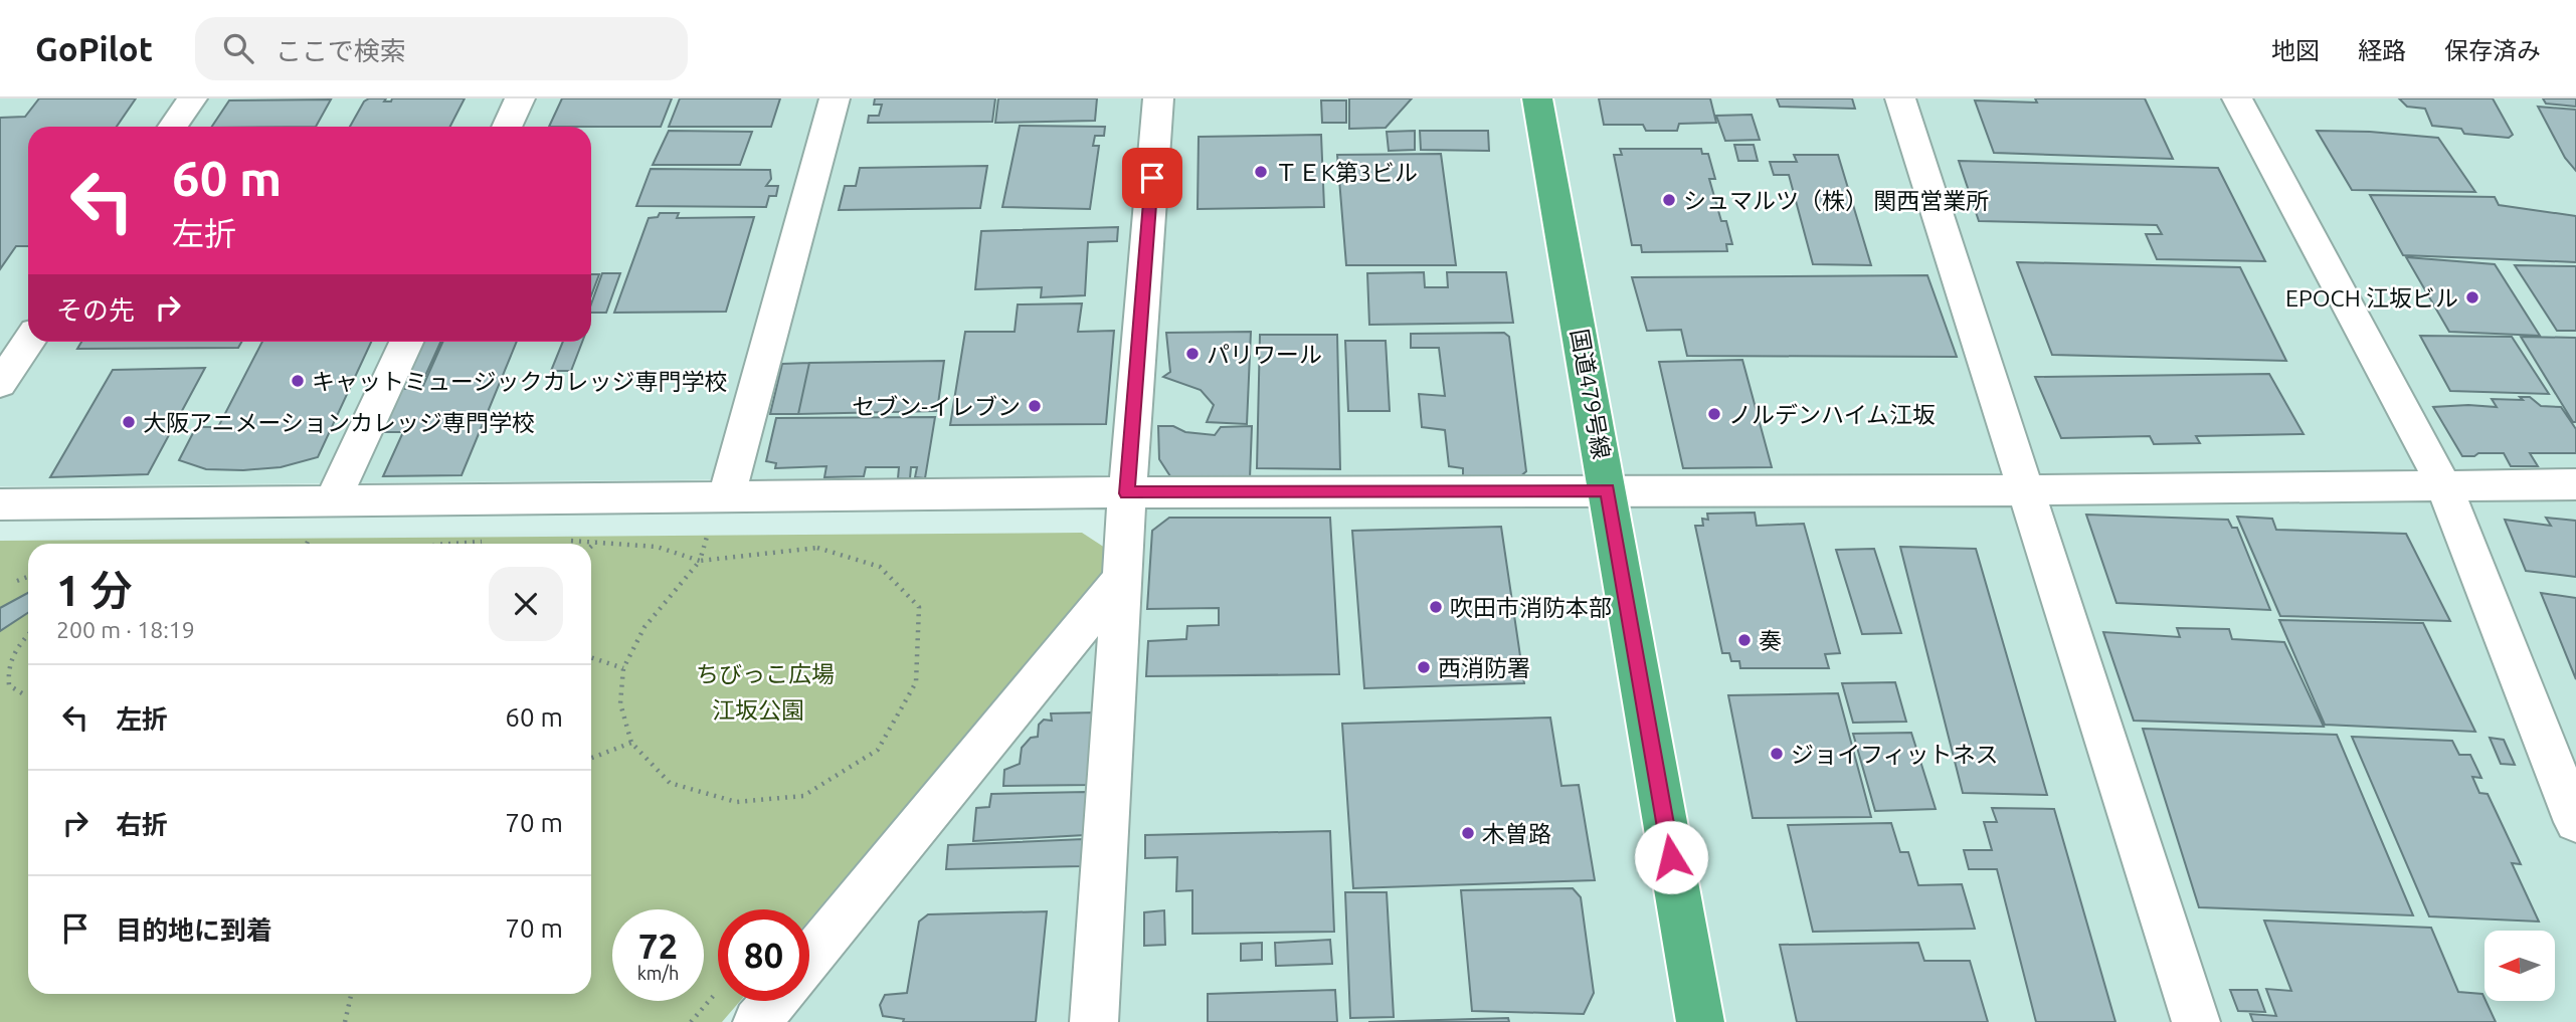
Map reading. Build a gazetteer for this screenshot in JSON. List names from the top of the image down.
{
  "streets": {
    "highway": ["国道479号線"]
  },
  "parks": ["ちびっこ広場", "江坂公園"],
  "places": [
    "ＴＥK第3ビル",
    "シュマルツ（株） 関西営業所",
    "EPOCH 江坂ビル",
    "パリワール",
    "キャットミュージックカレッジ専門学校",
    "セブン-イレブン",
    "ノルデンハイム江坂",
    "大阪アニメーションカレッジ専門学校",
    "吹田市消防本部",
    "奏",
    "西消防署",
    "ジョイフィットネス",
    "木曽路"
  ],
  "north": "left",
  "page": {
    "header": "GoPilot",
    "search": "ここで検索",
    "nav": ["地図", "経路", "保存済み"],
    "turn": ["60 m", "左折"],
    "then": "その先",
    "heading": ["1 分", "200 m · 18:19"],
    "list": [
      {
        "name": "左折",
        "value": "60 m"
      },
      {
        "name": "右折",
        "value": "70 m"
      },
      {
        "name": "目的地に到着",
        "value": "70 m"
      }
    ],
    "speed": "72 km/h",
    "limit": "80"
  }
}
